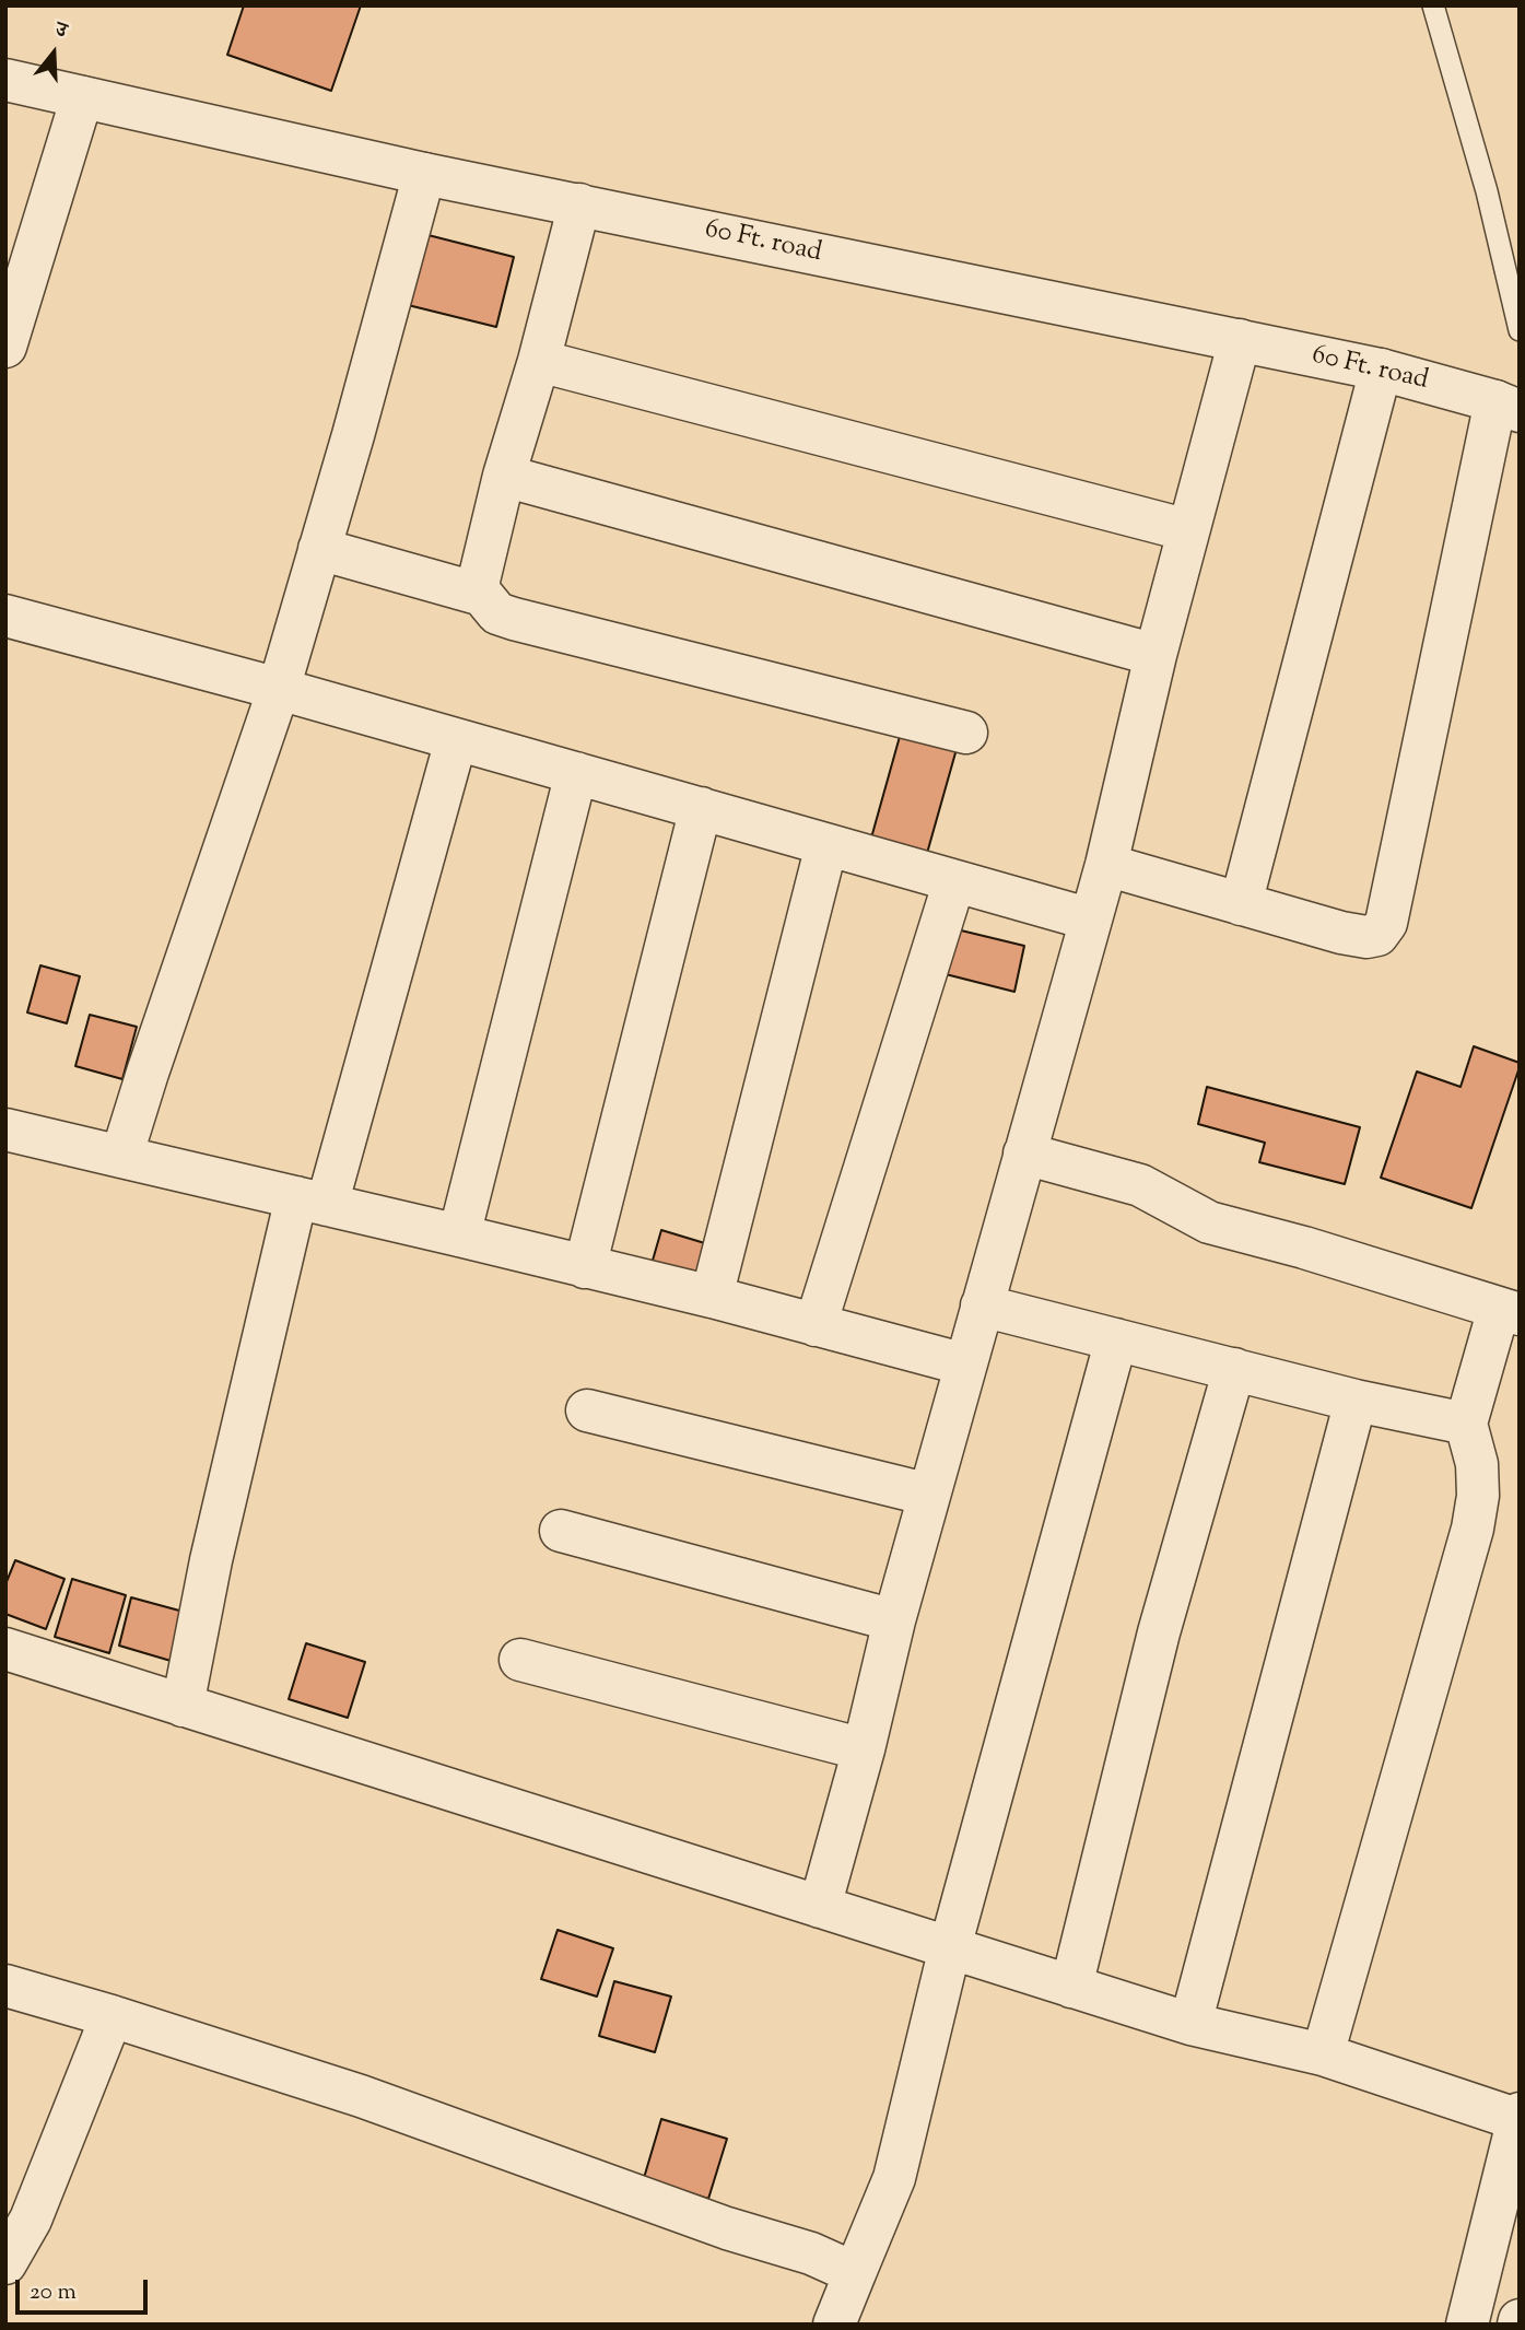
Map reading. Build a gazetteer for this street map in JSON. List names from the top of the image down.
{
  "streets": {
    "street": ["60 Ft. road"]
  },
  "scale_bar": "20 m",
  "north": "top"
}
